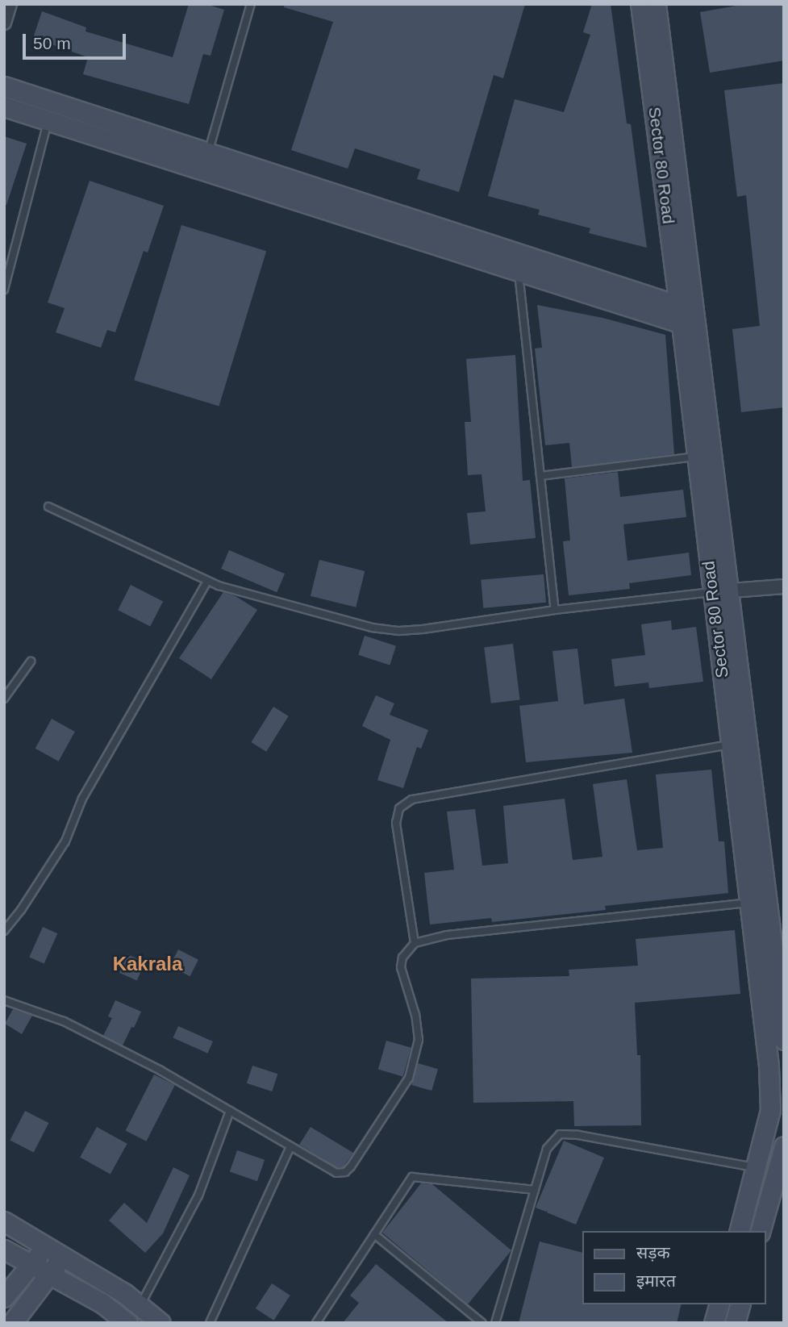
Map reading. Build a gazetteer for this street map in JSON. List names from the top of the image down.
{
  "streets": {
    "street": ["Sector 80 Road"]
  },
  "districts": ["Kakrala"],
  "legend": ["सड़क", "इमारत"],
  "scale_bar": "50 m"
}
